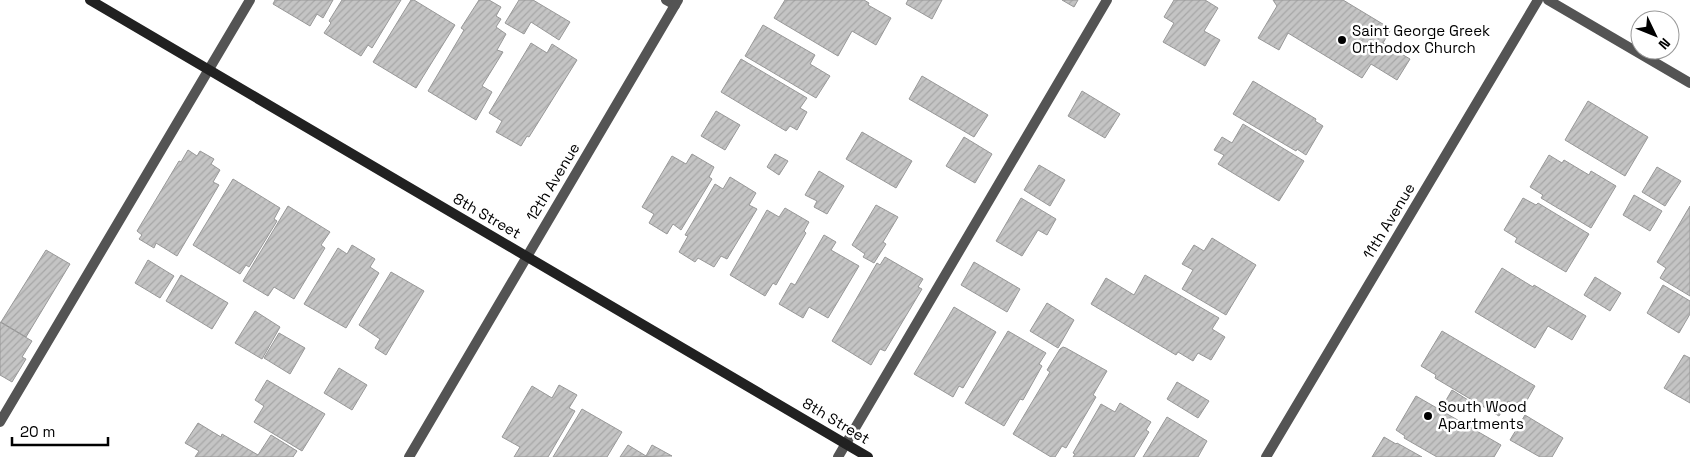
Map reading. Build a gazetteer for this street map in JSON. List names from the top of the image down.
{
  "streets": {
    "street": ["12th Avenue", "8th Street", "11th Avenue"]
  },
  "crossings": [
    ["12th Avenue", "8th Street"]
  ],
  "places": ["Saint George Greek Orthodox Church", "South Wood Apartments"],
  "scale_bar": "20 m",
  "north": "bottom right"
}
